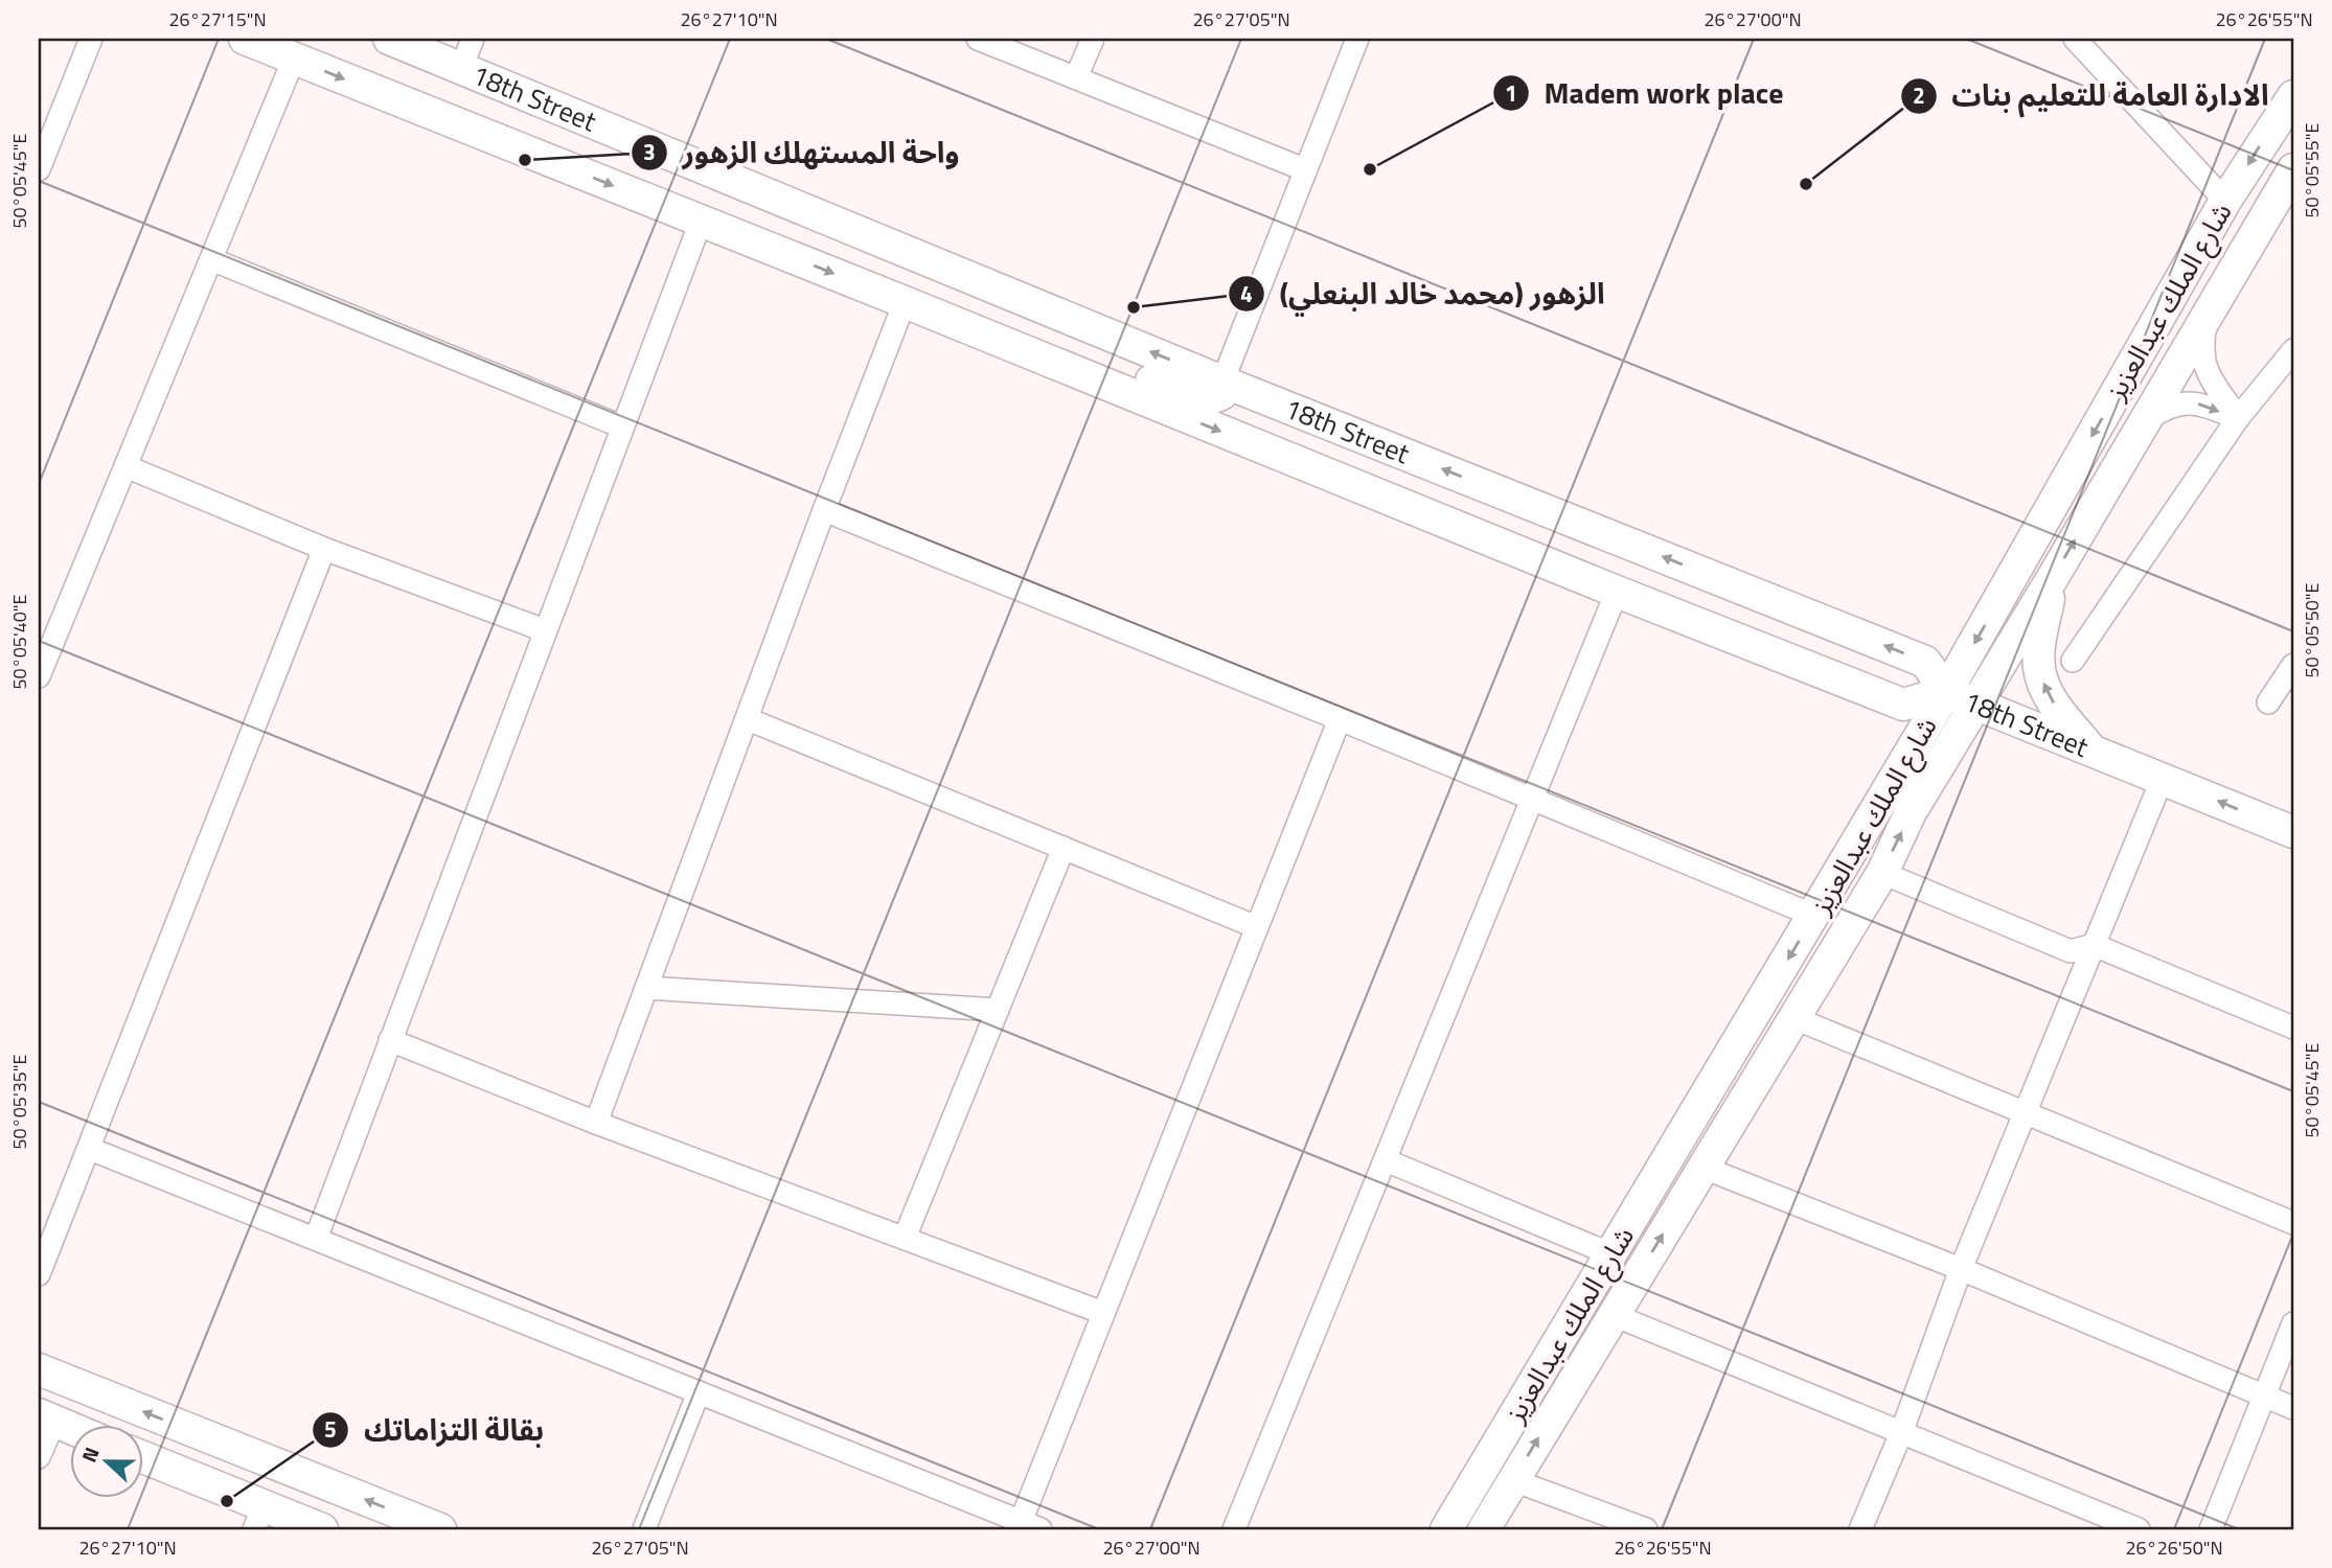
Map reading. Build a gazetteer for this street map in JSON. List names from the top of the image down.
{
  "streets": {
    "street": ["18th Street", "شارع الملك عبدالعزيز"]
  },
  "crossings": [
    ["18th Street", "شارع الملك عبدالعزيز"]
  ],
  "places": [
    "واحة المستهلك الزهور",
    "Madem work place",
    "الادارة العامة للتعليم بنات",
    "الزهور (محمد خالد البنعلي)",
    "بقالة التزاماتك"
  ],
  "north": "left",
  "coordinates": [
    "26°27'15\"N",
    "26°27'10\"N",
    "26°27'05\"N",
    "26°27'00\"N",
    "26°26'55\"N",
    "50°05'55\"E",
    "50°05'45\"E",
    "50°05'50\"E",
    "50°05'40\"E",
    "50°05'35\"E",
    "26°26'50\"N"
  ]
}
